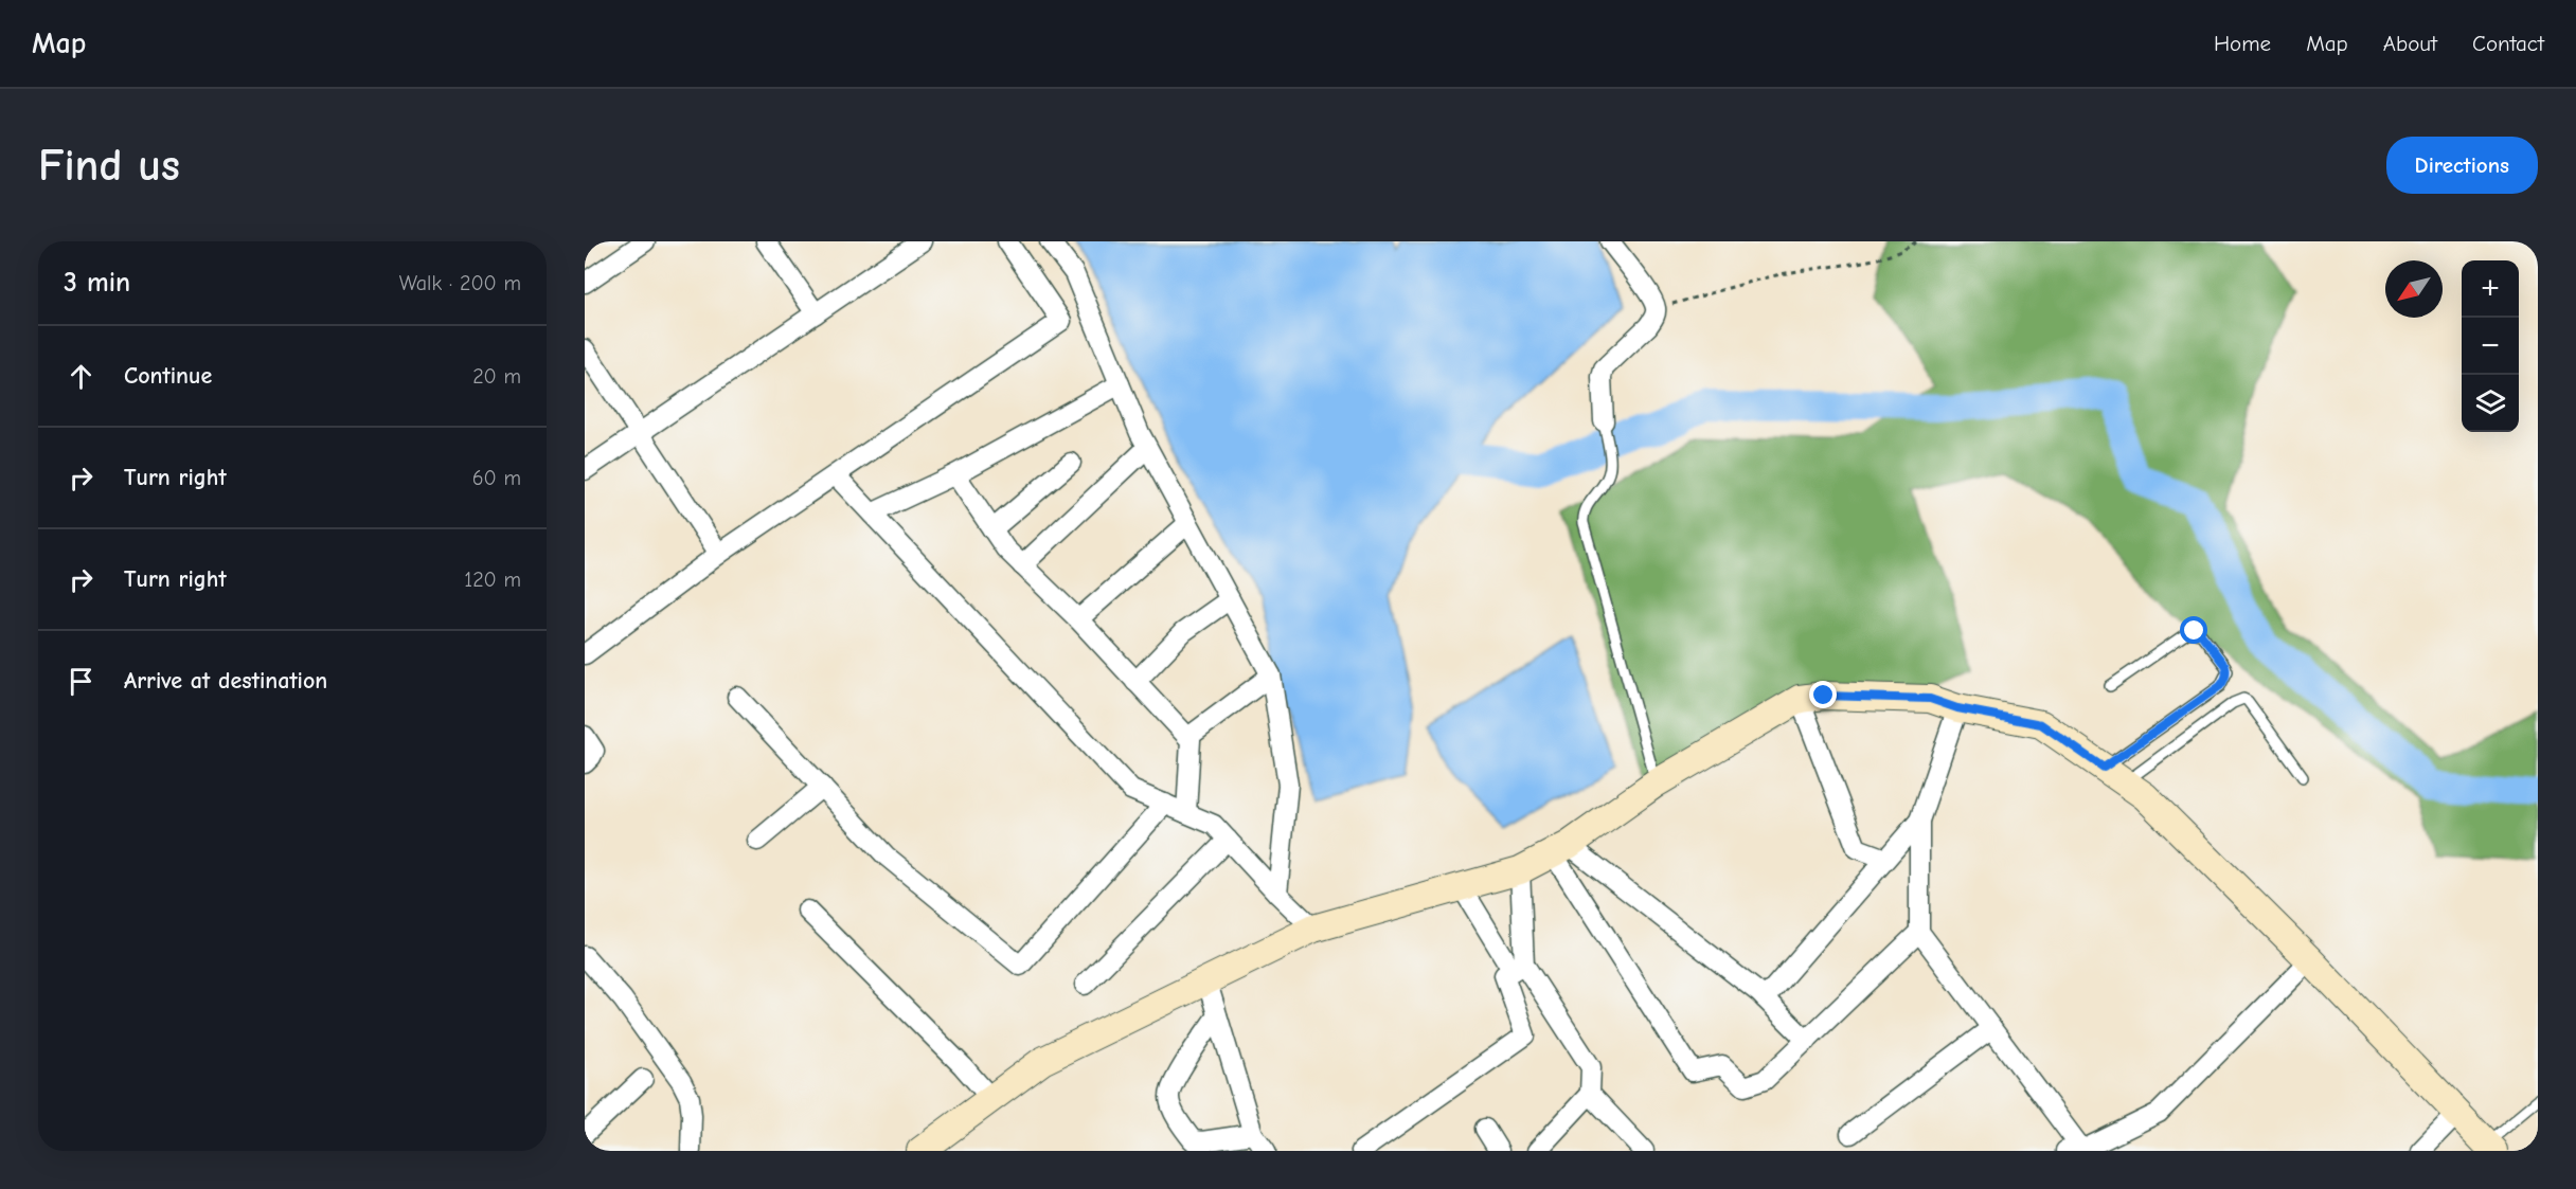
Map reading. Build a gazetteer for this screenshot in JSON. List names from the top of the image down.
{
  "north": "bottom left",
  "page": {
    "header": "Map",
    "nav": [
      "Home",
      "Map",
      "About",
      "Contact"
    ],
    "buttons": "Directions",
    "title": "Find us",
    "heading": ["3 min", "Walk · 200 m"],
    "map_buttons": ["+", "−"],
    "list": [
      ["Continue", "20 m"],
      ["Turn right", "60 m"],
      ["Turn right", "120 m"],
      "Arrive at destination"
    ]
  }
}
